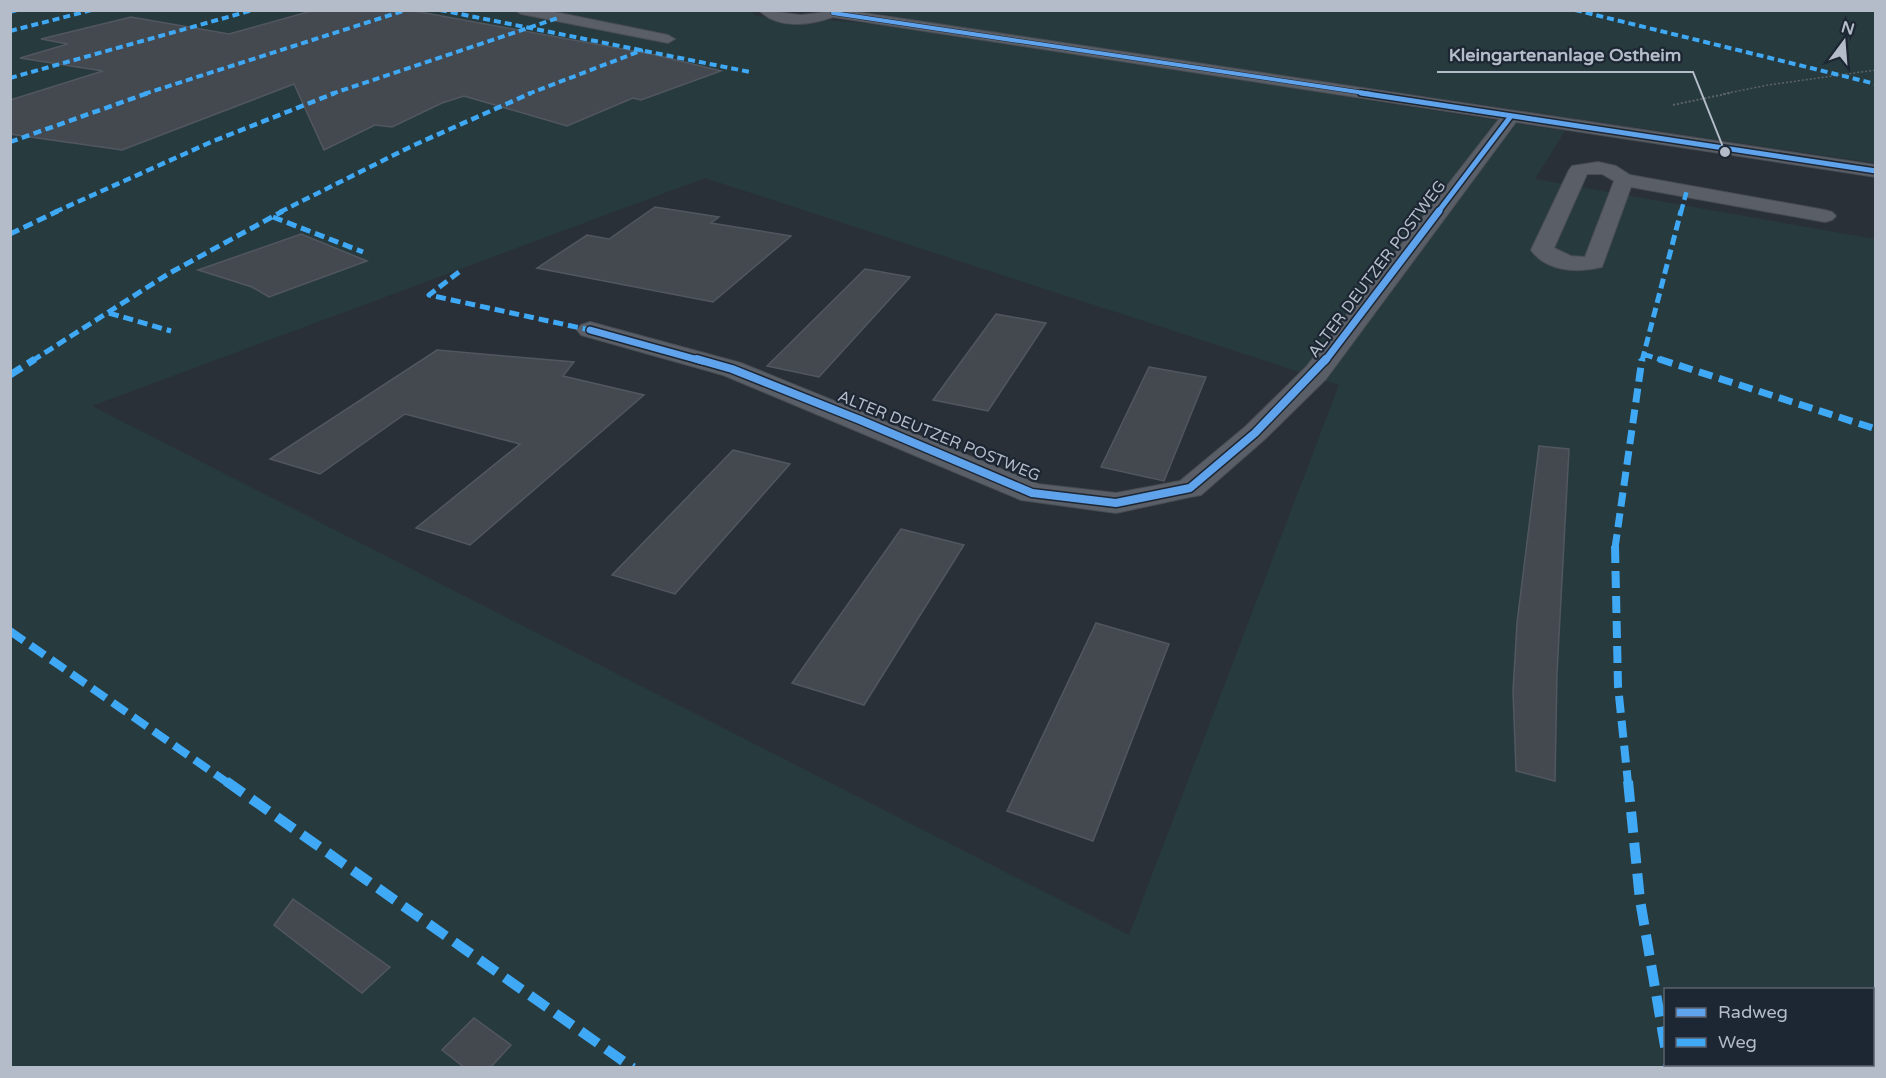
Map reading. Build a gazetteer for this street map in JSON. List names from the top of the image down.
{
  "streets": {
    "street": ["ALTER DEUTZER POSTWEG"]
  },
  "places": ["Kleingartenanlage Ostheim"],
  "legend": ["Radweg", "Weg"],
  "north": "top"
}
